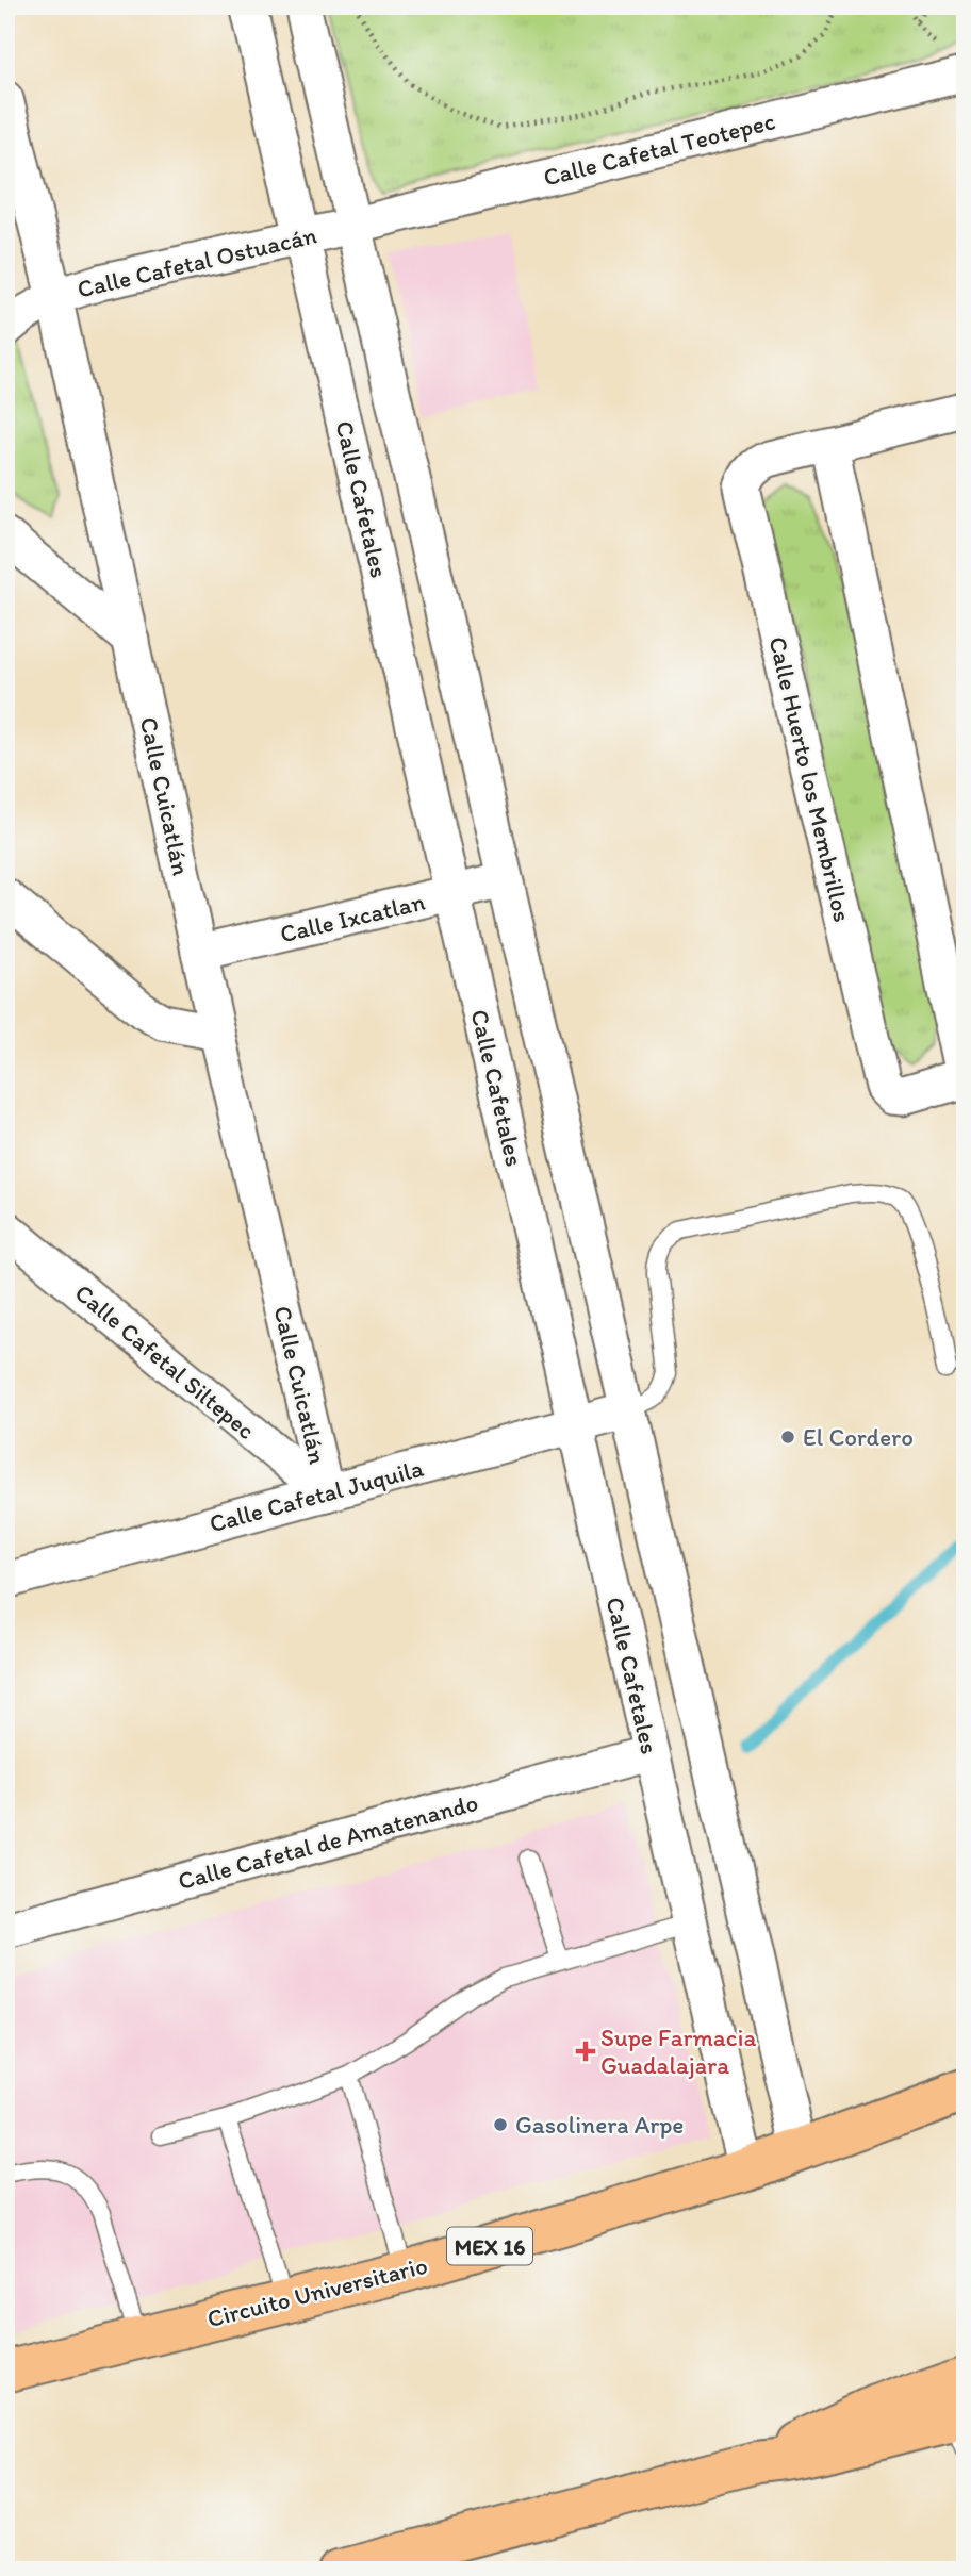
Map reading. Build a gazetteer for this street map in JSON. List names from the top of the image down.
{
  "streets": {
    "highway": ["MEX 16", "Circuito Universitario"],
    "street": [
      "Calle Cafetal Teotepec",
      "Calle Cafetal Ostuacán",
      "Calle Cafetales",
      "Calle Huerto los Membrillos",
      "Calle Cuicatlán",
      "Calle Ixcatlan",
      "Calle Cafetal Siltepec",
      "Calle Cafetal Juquila",
      "Calle Cafetal de Amatenando"
    ]
  },
  "crossings": [
    ["Calle Cafetal Teotepec", "Calle Cafetal Ostuacán"],
    ["Calle Cafetal Ostuacán", "Calle Cafetales"],
    ["Calle Cafetal Ostuacán", "Calle Cuicatlán"],
    ["Calle Cafetales", "Calle Ixcatlan"],
    ["Calle Cafetales", "Calle Cafetal Juquila"],
    ["Calle Cafetales", "Calle Cafetal de Amatenando"],
    ["Calle Cafetales", "Circuito Universitario"],
    ["Calle Cuicatlán", "Calle Ixcatlan"],
    ["Calle Cuicatlán", "Calle Cafetal Siltepec"],
    ["Calle Cuicatlán", "Calle Cafetal Juquila"],
    ["Calle Cafetal Siltepec", "Calle Cafetal Juquila"]
  ],
  "places": {
    "other": ["El Cordero", "Gasolinera Arpe"],
    "health": ["Supe Farmacia Guadalajara"]
  }
}
